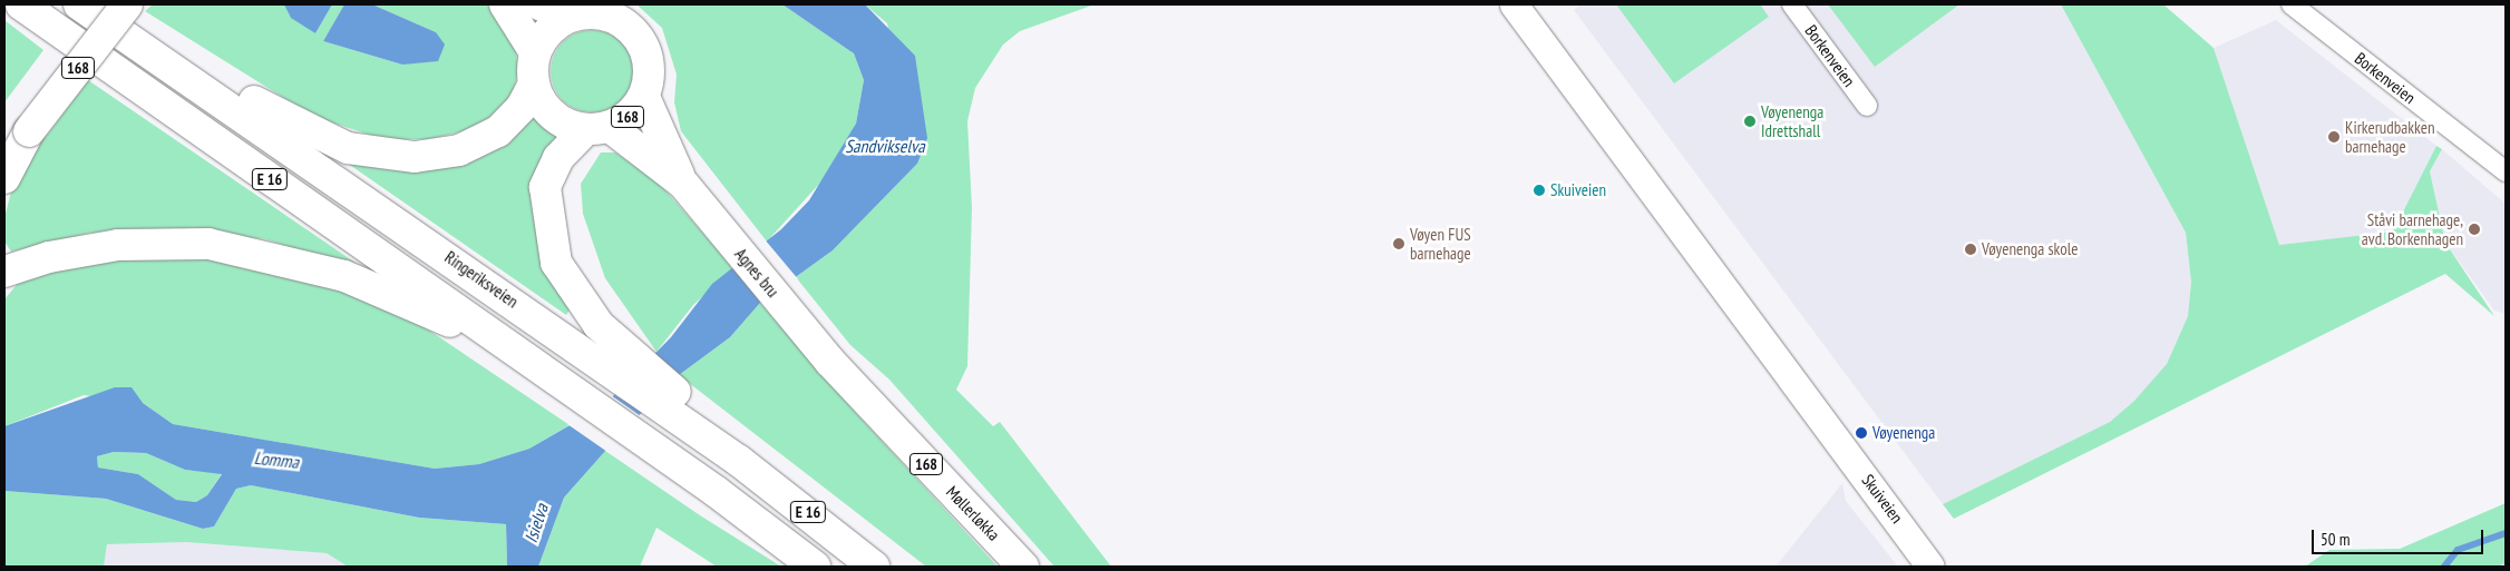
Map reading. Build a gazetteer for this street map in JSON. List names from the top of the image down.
{
  "streets": {
    "main road": [
      "168",
      "E 16",
      "Agnes bru",
      "Ringeriksveien",
      "Skuiveien",
      "Møllerløkka"
    ],
    "street": ["Borkenveien"]
  },
  "crossings": [
    ["168", "E 16"],
    ["168", "Agnes bru"],
    ["E 16", "Agnes bru"],
    ["E 16", "Ringeriksveien"],
    ["Agnes bru", "Møllerløkka"]
  ],
  "water": ["Sandvikselva", "Lomma", "Isielva"],
  "places": [
    "Vøyenenga Idrettshall",
    "Kirkerudbakken barnehage",
    "Skuiveien",
    "Ståvi barnehage, avd. Borkenhagen",
    "Vøyen FUS barnehage",
    "Vøyenenga skole",
    "Vøyenenga"
  ],
  "scale_bar": "50 m"
}
